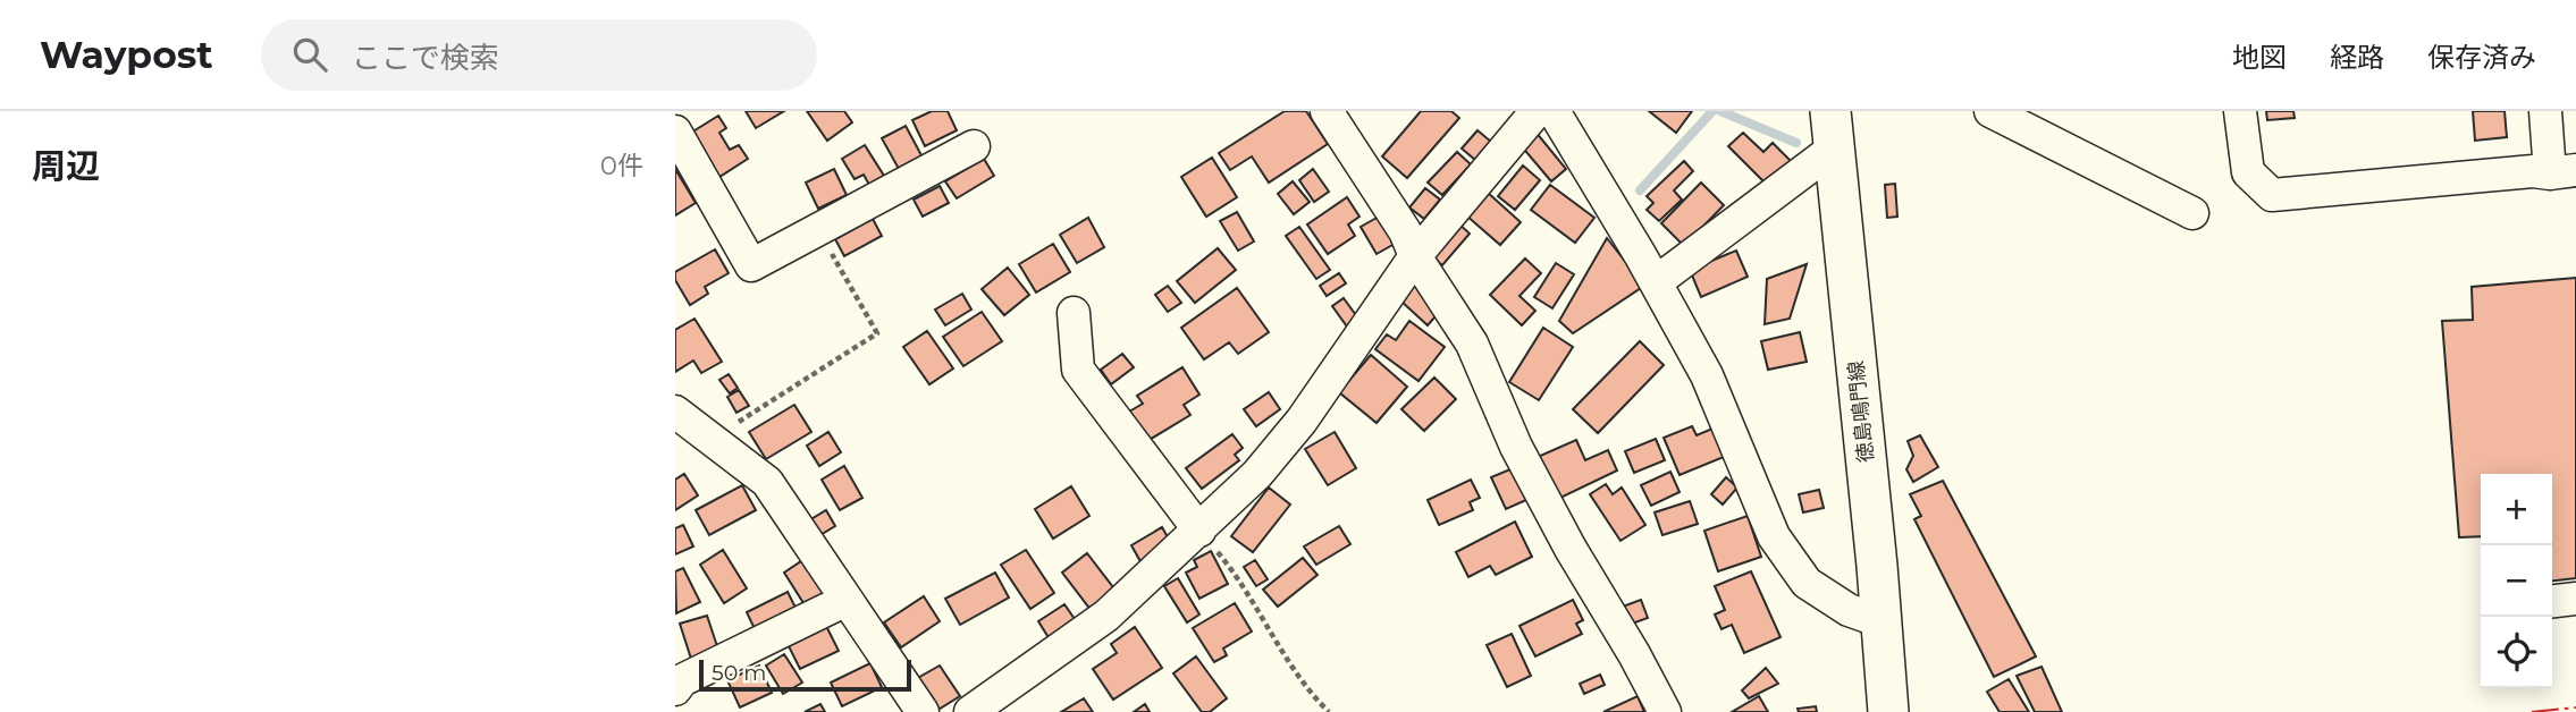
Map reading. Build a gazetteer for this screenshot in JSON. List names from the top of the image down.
{
  "streets": {
    "main road": ["徳島鳴門線"]
  },
  "scale_bar": "50 m",
  "page": {
    "header": "Waypost",
    "search": "ここで検索",
    "nav": ["地図", "経路", "保存済み"],
    "heading": ["周辺", "0件"],
    "map_buttons": ["+", "−"],
    "scale": "50 m"
  }
}
